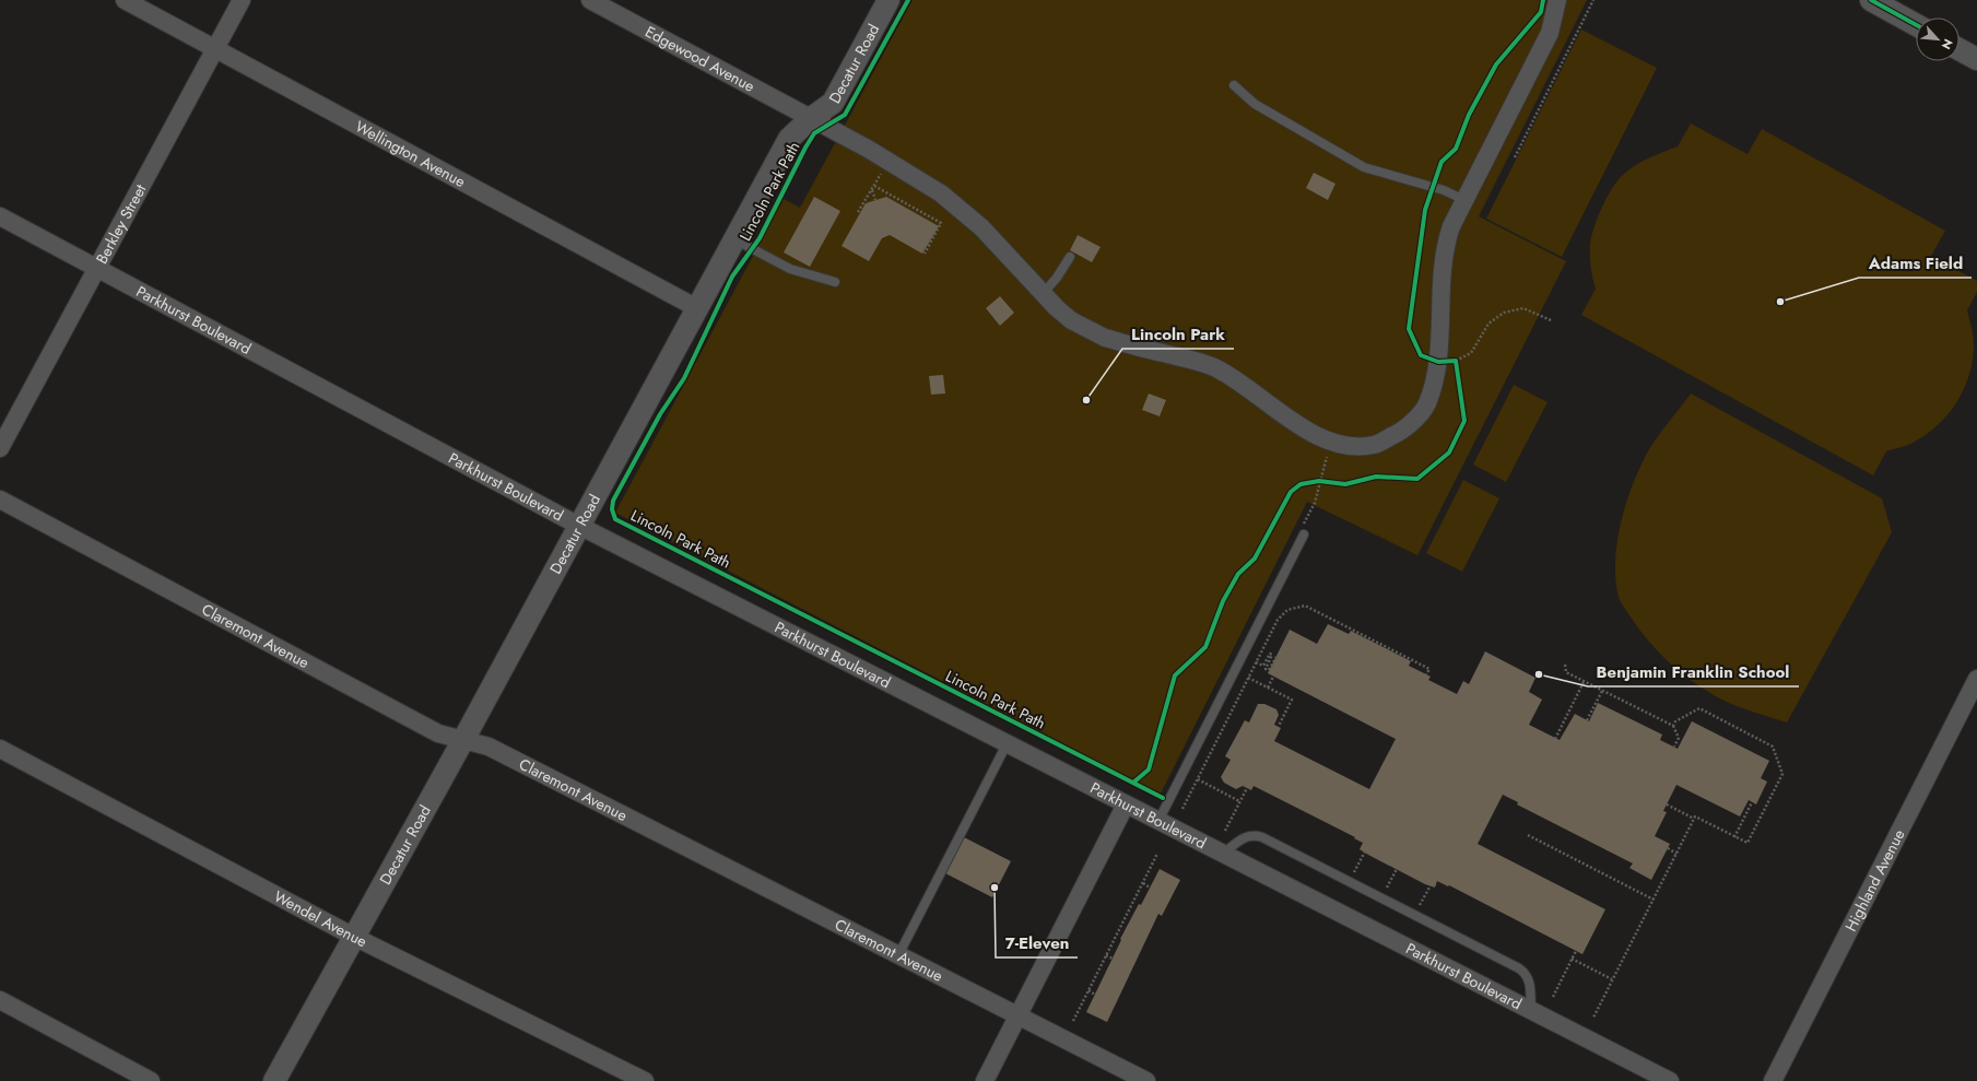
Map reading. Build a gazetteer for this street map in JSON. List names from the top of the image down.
{
  "streets": {
    "street": [
      "Edgewood Avenue",
      "Decatur Road",
      "Wellington Avenue",
      "Berkley Street",
      "Parkhurst Boulevard",
      "Claremont Avenue",
      "Highland Avenue",
      "Wendel Avenue"
    ],
    "cycle path": ["Lincoln Park Path"]
  },
  "crossings": [
    ["Edgewood Avenue", "Decatur Road"],
    ["Decatur Road", "Wellington Avenue"],
    ["Decatur Road", "Parkhurst Boulevard"],
    ["Decatur Road", "Claremont Avenue"],
    ["Decatur Road", "Wendel Avenue"],
    ["Wellington Avenue", "Berkley Street"],
    ["Berkley Street", "Parkhurst Boulevard"]
  ],
  "places": [
    "Adams Field",
    "Lincoln Park",
    "Benjamin Franklin School",
    "7-Eleven"
  ],
  "north": "bottom right"
}
